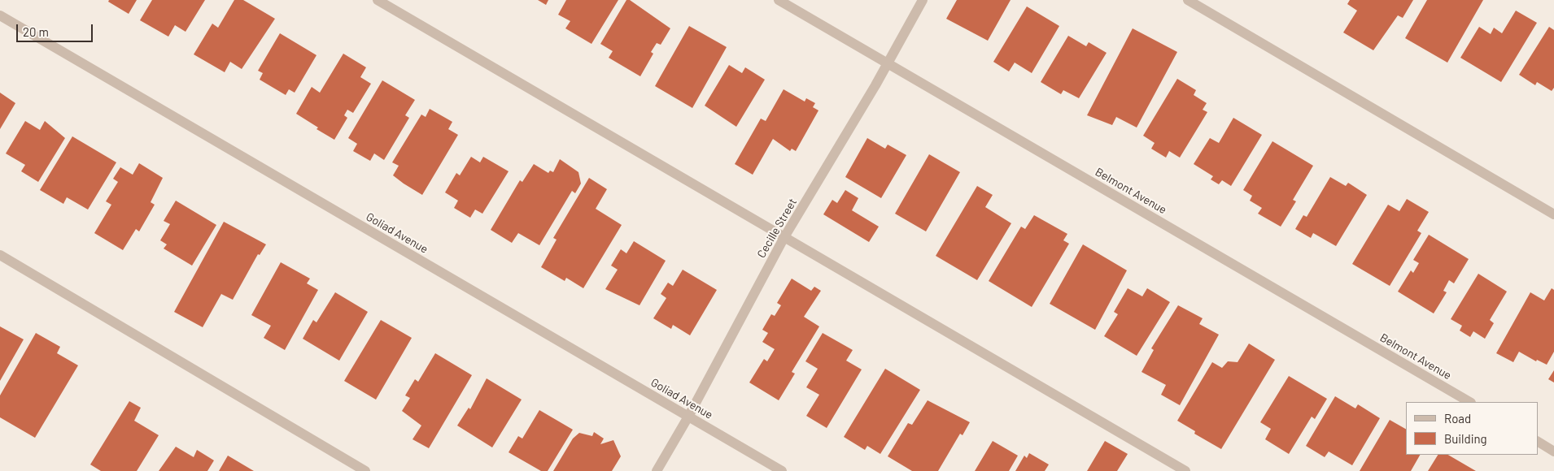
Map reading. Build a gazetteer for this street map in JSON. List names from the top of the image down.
{
  "streets": {
    "street": ["Belmont Avenue", "Cecille Street", "Goliad Avenue"]
  },
  "crossings": [
    ["Belmont Avenue", "Cecille Street"],
    ["Cecille Street", "Goliad Avenue"]
  ],
  "legend": ["Road", "Building"],
  "scale_bar": "20 m"
}
